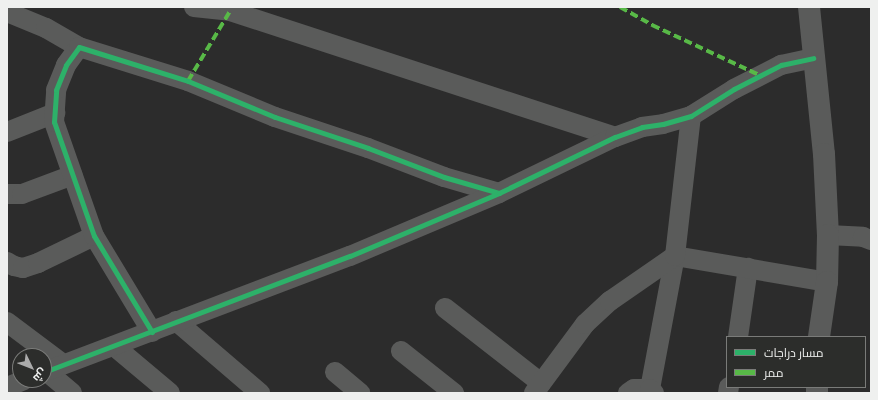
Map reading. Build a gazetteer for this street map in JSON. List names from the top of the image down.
{
  "legend": ["مسار دراجات", "ممر"],
  "north": "bottom right"
}
